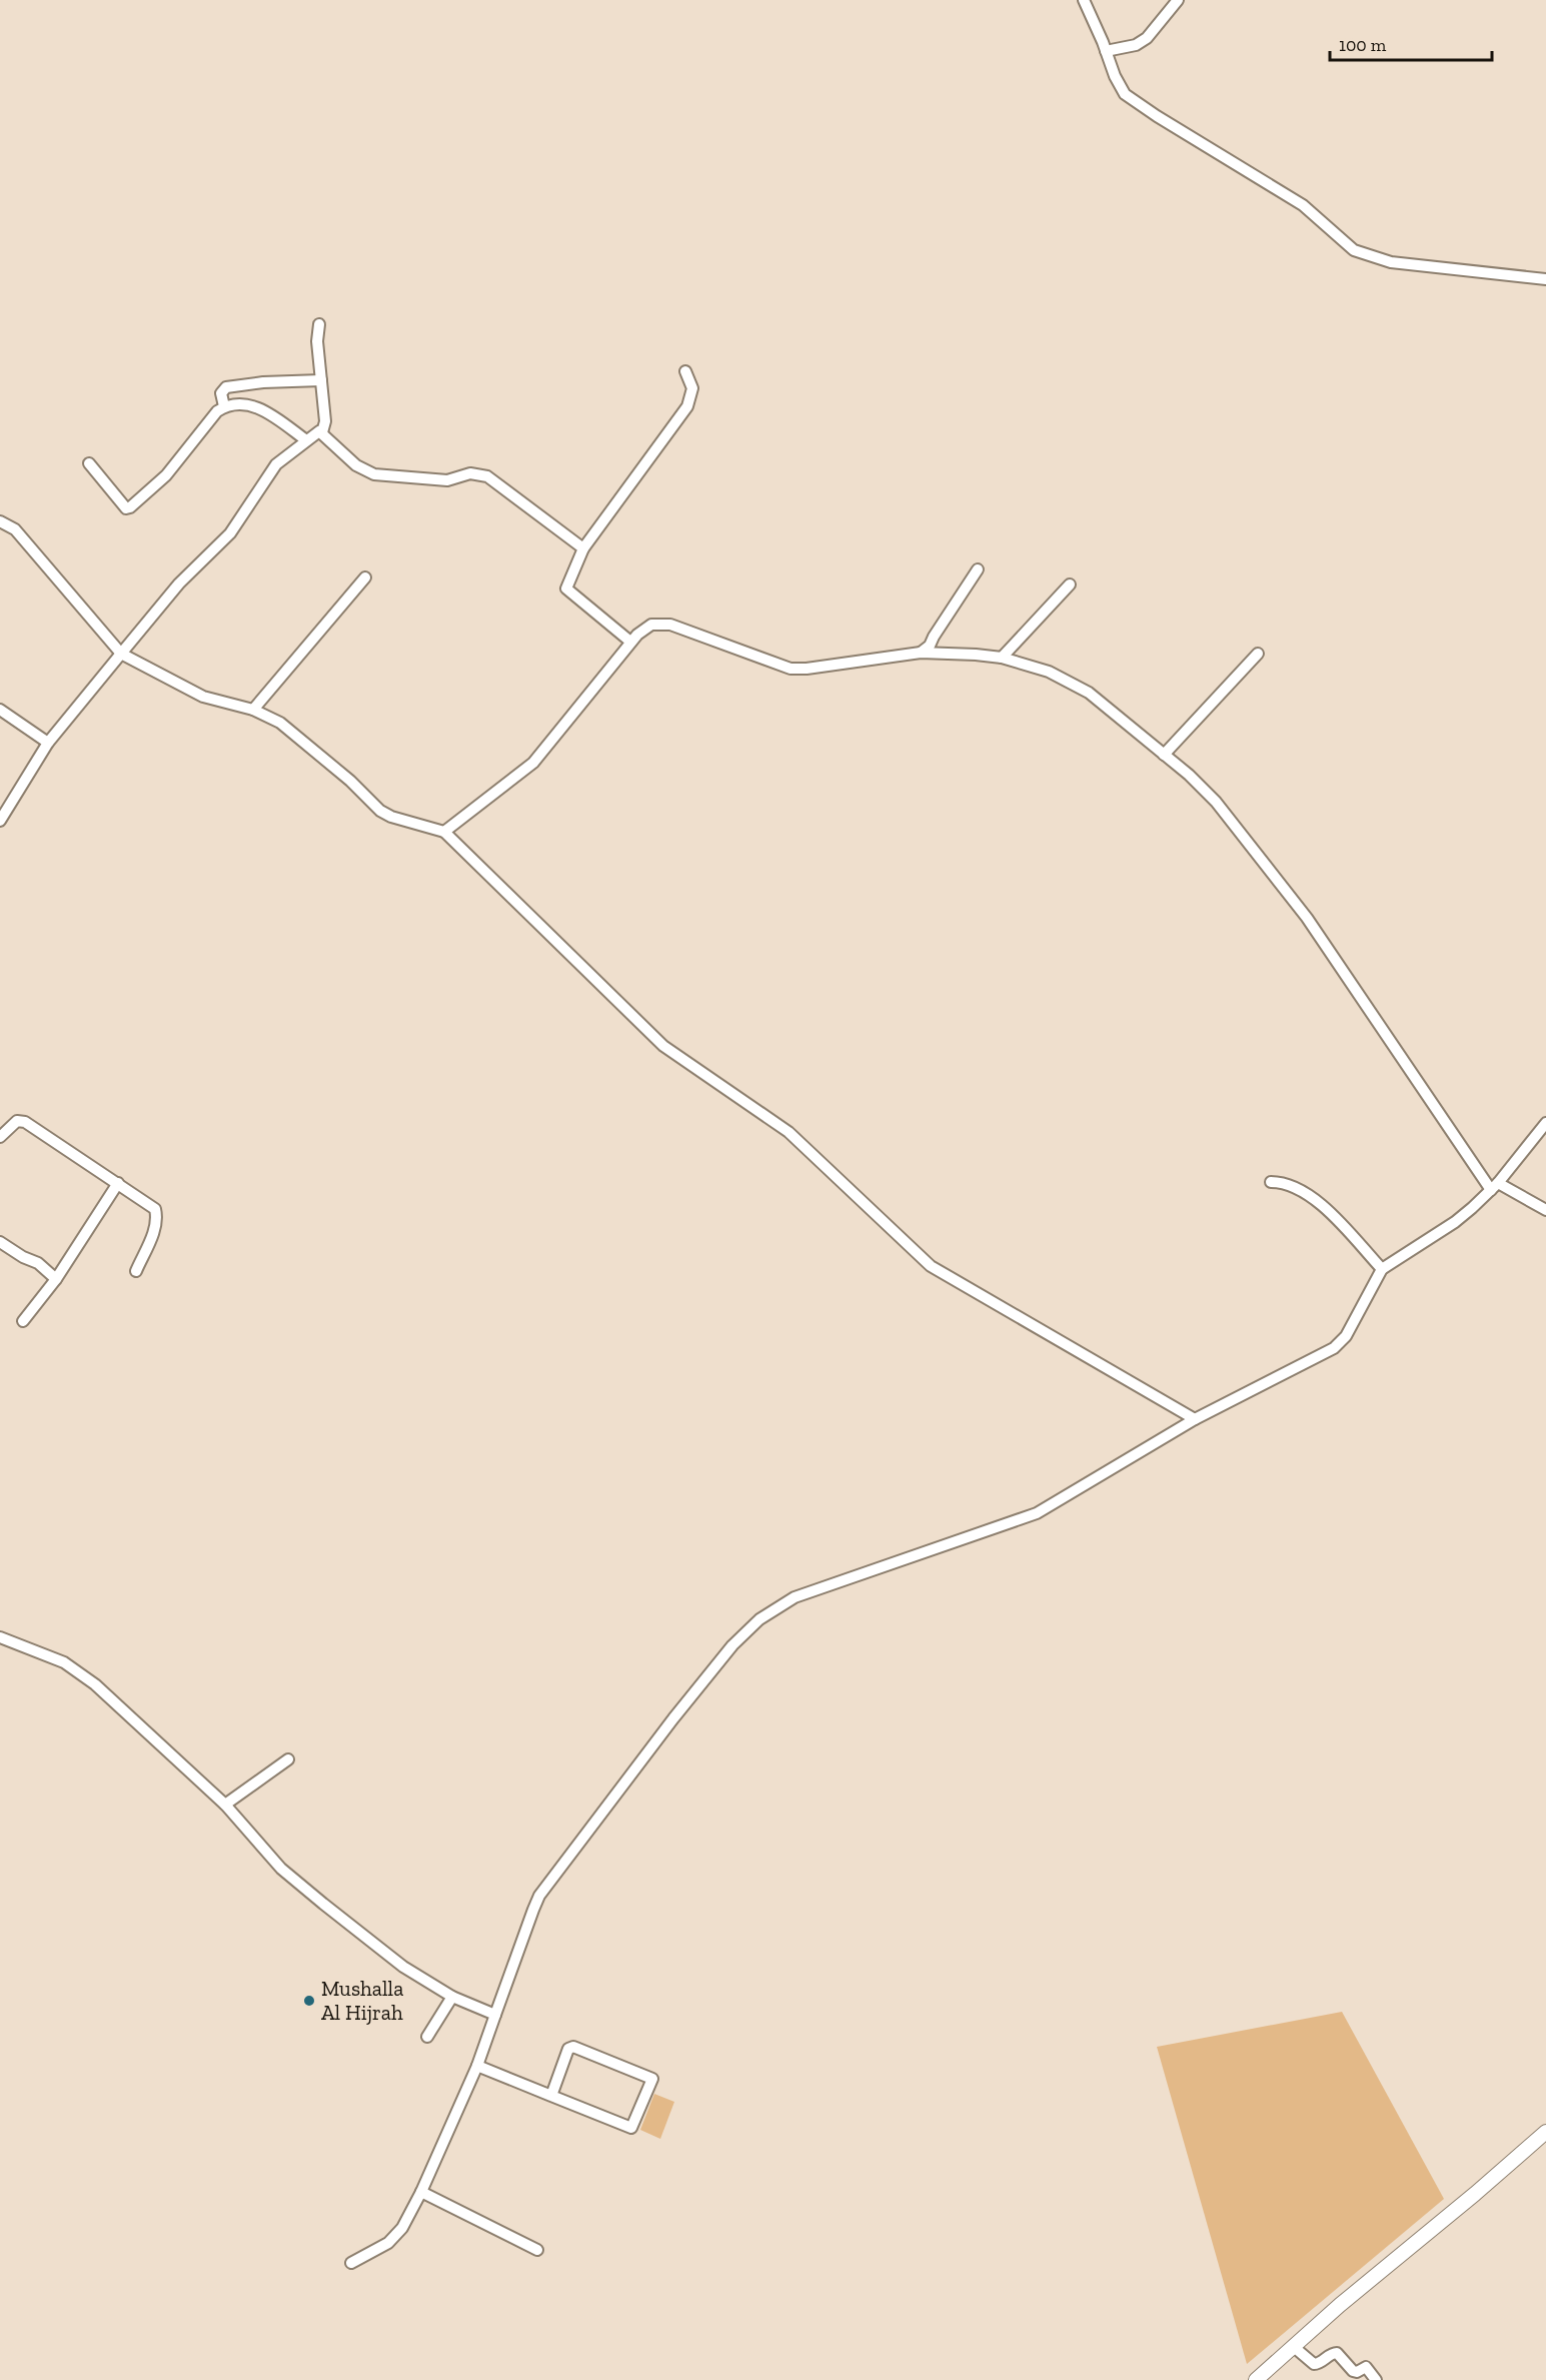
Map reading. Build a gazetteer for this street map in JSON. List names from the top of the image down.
{
  "places": ["Mushalla Al Hijrah"],
  "scale_bar": "100 m"
}
